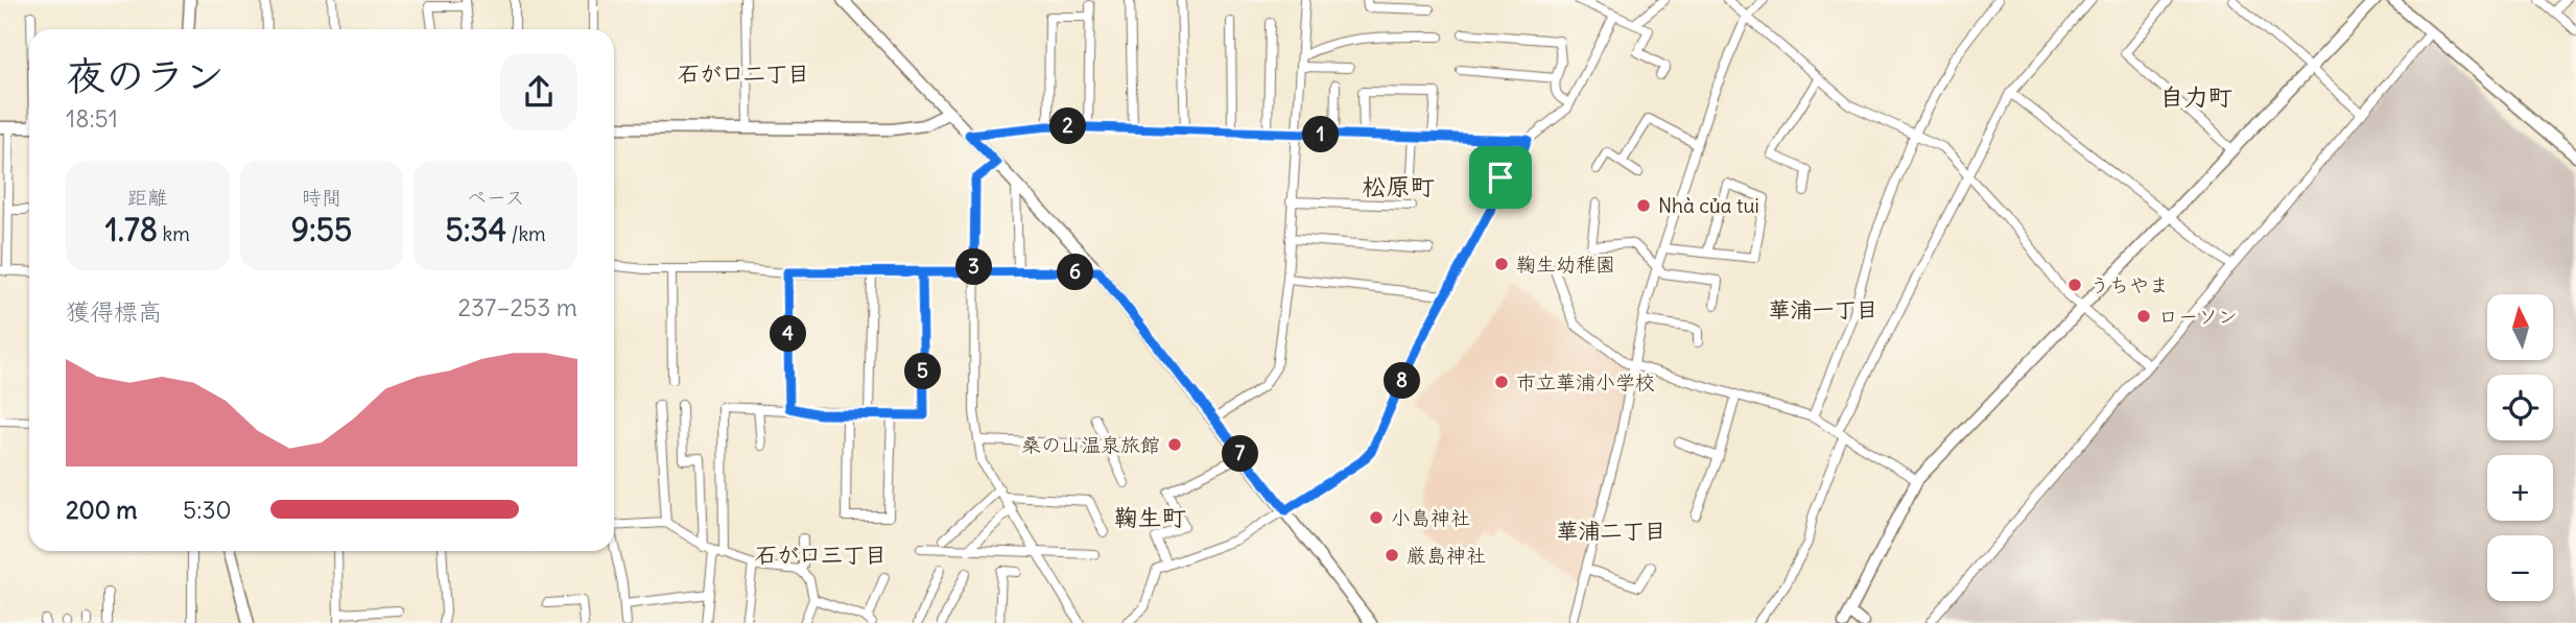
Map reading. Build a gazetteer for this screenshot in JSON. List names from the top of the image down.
{
  "districts": [
    "石が口二丁目",
    "自力町",
    "松原町",
    "華浦一丁目",
    "鞠生町",
    "華浦二丁目",
    "石が口三丁目"
  ],
  "places": [
    "Nhà của tui",
    "鞠生幼稚園",
    "うちやま",
    "ローソン",
    "市立華浦小学校",
    "桑の山温泉旅館",
    "小島神社",
    "厳島神社"
  ],
  "north": "top",
  "page": {
    "heading": ["夜のラン", "18:51"],
    "pins": [
      "2",
      "1",
      "3",
      "6",
      "4",
      "5",
      "8",
      "7"
    ],
    "stats": [
      ["距離", "1.78 km"],
      ["時間", "9:55"],
      ["ペース", "5:34 /km"]
    ],
    "chart": ["獲得標高", "237–253 m"],
    "map_buttons": ["+", "−"],
    "list": [
      {
        "name": "200 m",
        "note": "5:30"
      }
    ]
  }
}
